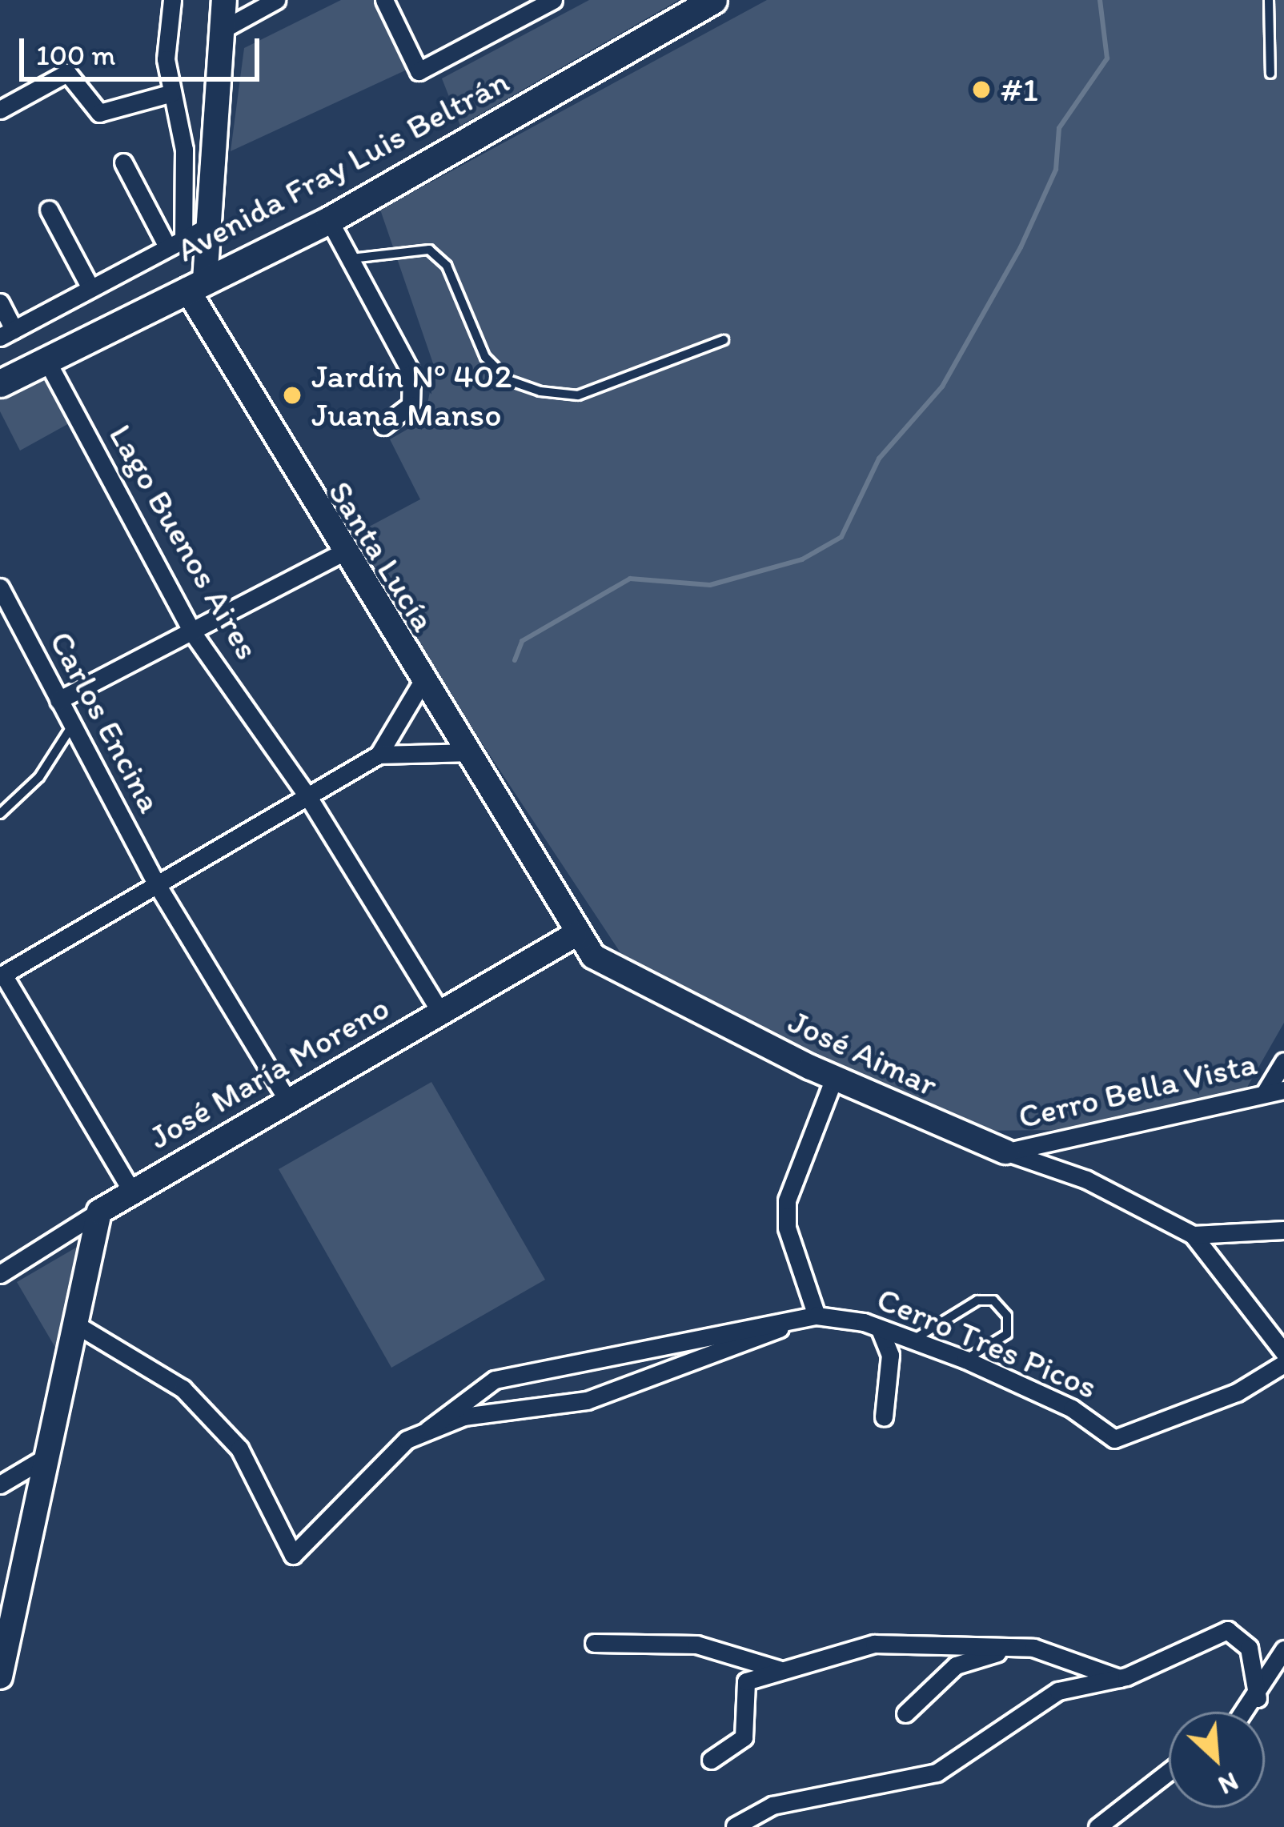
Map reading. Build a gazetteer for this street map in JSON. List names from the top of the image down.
{
  "streets": {
    "main road": ["Avenida Fray Luis Beltrán"],
    "street": [
      "Lago Buenos Aires",
      "Santa Lucía",
      "Carlos Encina",
      "José Aimar",
      "José María Moreno",
      "Cerro Bella Vista",
      "Cerro Tres Picos"
    ]
  },
  "crossings": [
    ["Avenida Fray Luis Beltrán", "Lago Buenos Aires"],
    ["Avenida Fray Luis Beltrán", "Santa Lucía"],
    ["Lago Buenos Aires", "José María Moreno"],
    ["Santa Lucía", "José Aimar"],
    ["Carlos Encina", "José María Moreno"],
    ["José Aimar", "José María Moreno"],
    ["José Aimar", "Cerro Bella Vista"]
  ],
  "places": ["#1", "Jardín Nº 402 Juana Manso"],
  "scale_bar": "100 m",
  "north": "bottom right"
}
